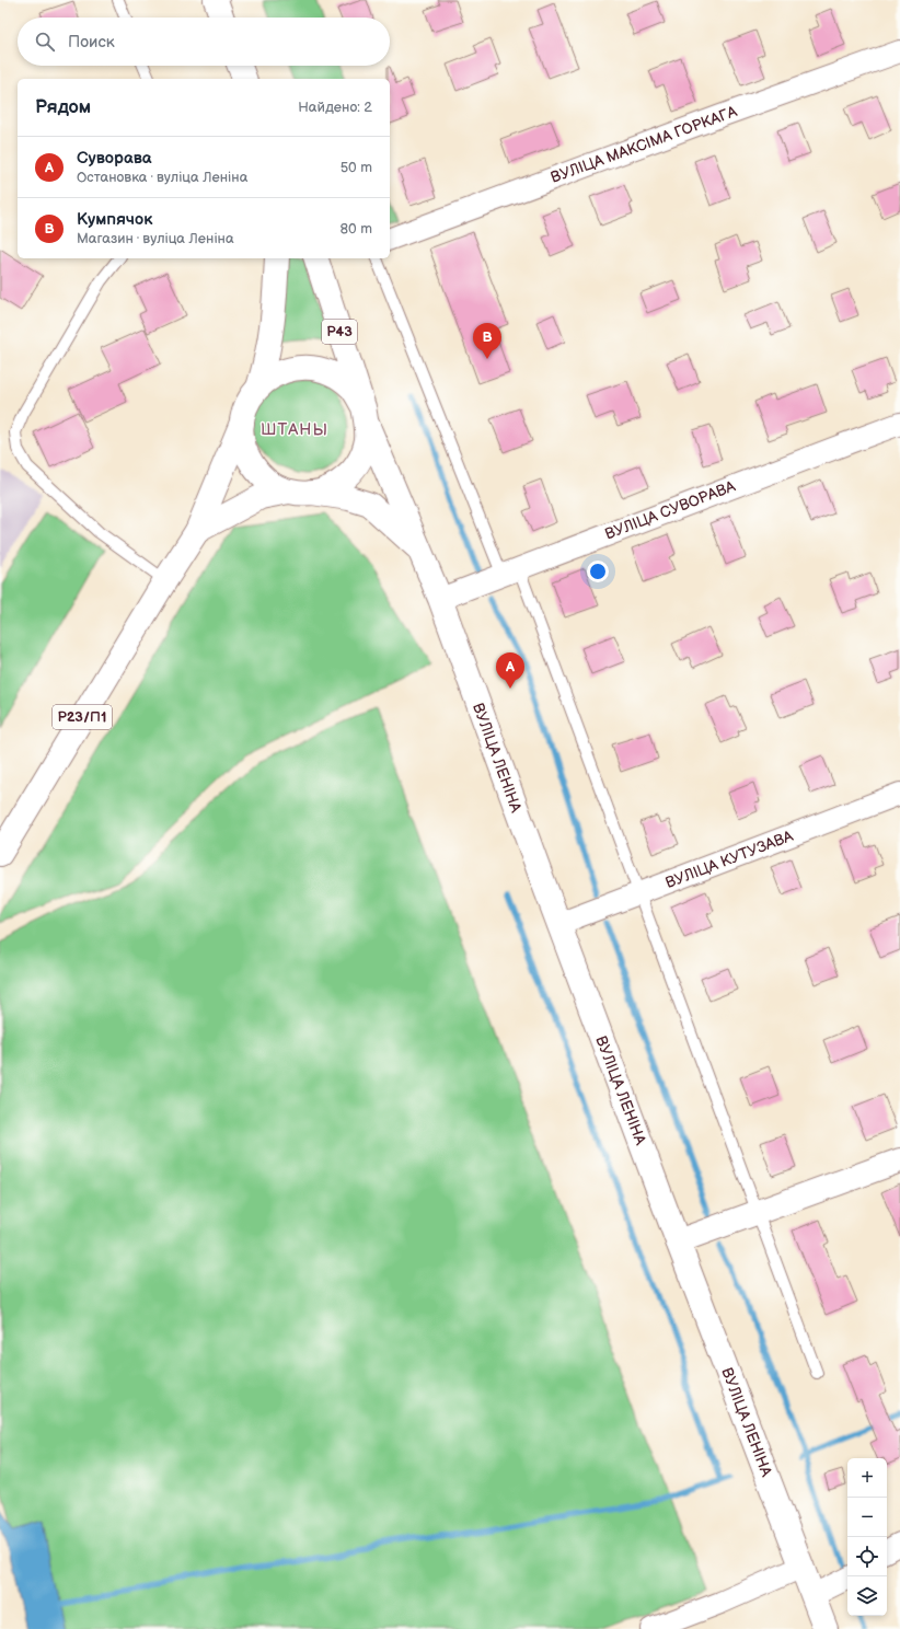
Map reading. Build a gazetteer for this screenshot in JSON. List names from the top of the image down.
{
  "streets": {
    "main road": ["Р43", "Р23/П1", "ВУЛІЦА ЛЕНІНА"],
    "street": ["ВУЛІЦА МАКСІМА ГОРКАГА", "ВУЛІЦА СУВОРАВА", "ВУЛІЦА КУТУЗАВА"]
  },
  "crossings": [
    ["Р43", "Р23/П1"],
    ["Р43", "ВУЛІЦА ЛЕНІНА"],
    ["ВУЛІЦА СУВОРАВА", "ВУЛІЦА ЛЕНІНА"],
    ["Р23/П1", "ВУЛІЦА ЛЕНІНА"],
    ["ВУЛІЦА ЛЕНІНА", "ВУЛІЦА КУТУЗАВА"]
  ],
  "districts": ["ШТАНЫ"],
  "page": {
    "search": "Поиск",
    "heading": ["Рядом", "Найдено: 2"],
    "list": [
      {
        "mark": "A",
        "name": "Суворава",
        "note": "Остановка · вуліца Леніна",
        "value": "50 m"
      },
      {
        "mark": "B",
        "name": "Кумпячок",
        "note": "Магазин · вуліца Леніна",
        "value": "80 m"
      }
    ],
    "pins": ["B", "A"],
    "map_buttons": ["+", "−"]
  }
}
